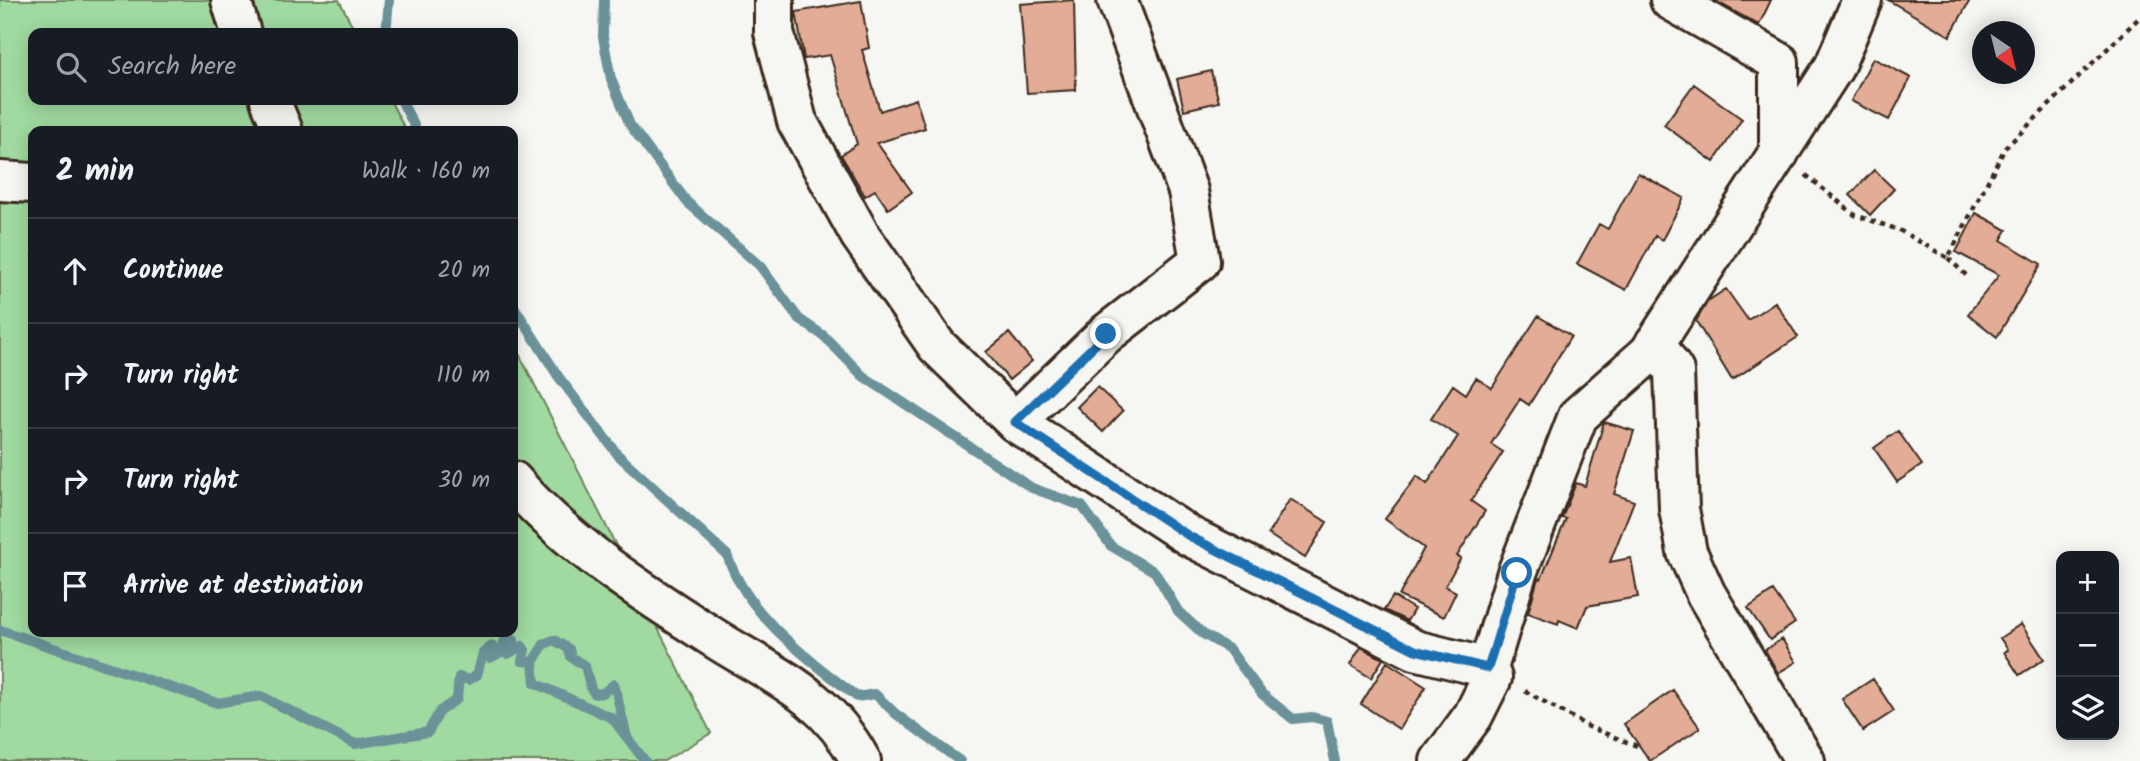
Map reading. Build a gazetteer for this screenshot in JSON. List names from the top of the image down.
{
  "north": "bottom right",
  "page": {
    "search": "Search here",
    "heading": ["2 min", "Walk · 160 m"],
    "list": [
      ["Continue", "20 m"],
      ["Turn right", "110 m"],
      ["Turn right", "30 m"],
      "Arrive at destination"
    ],
    "map_buttons": ["+", "−"]
  }
}
